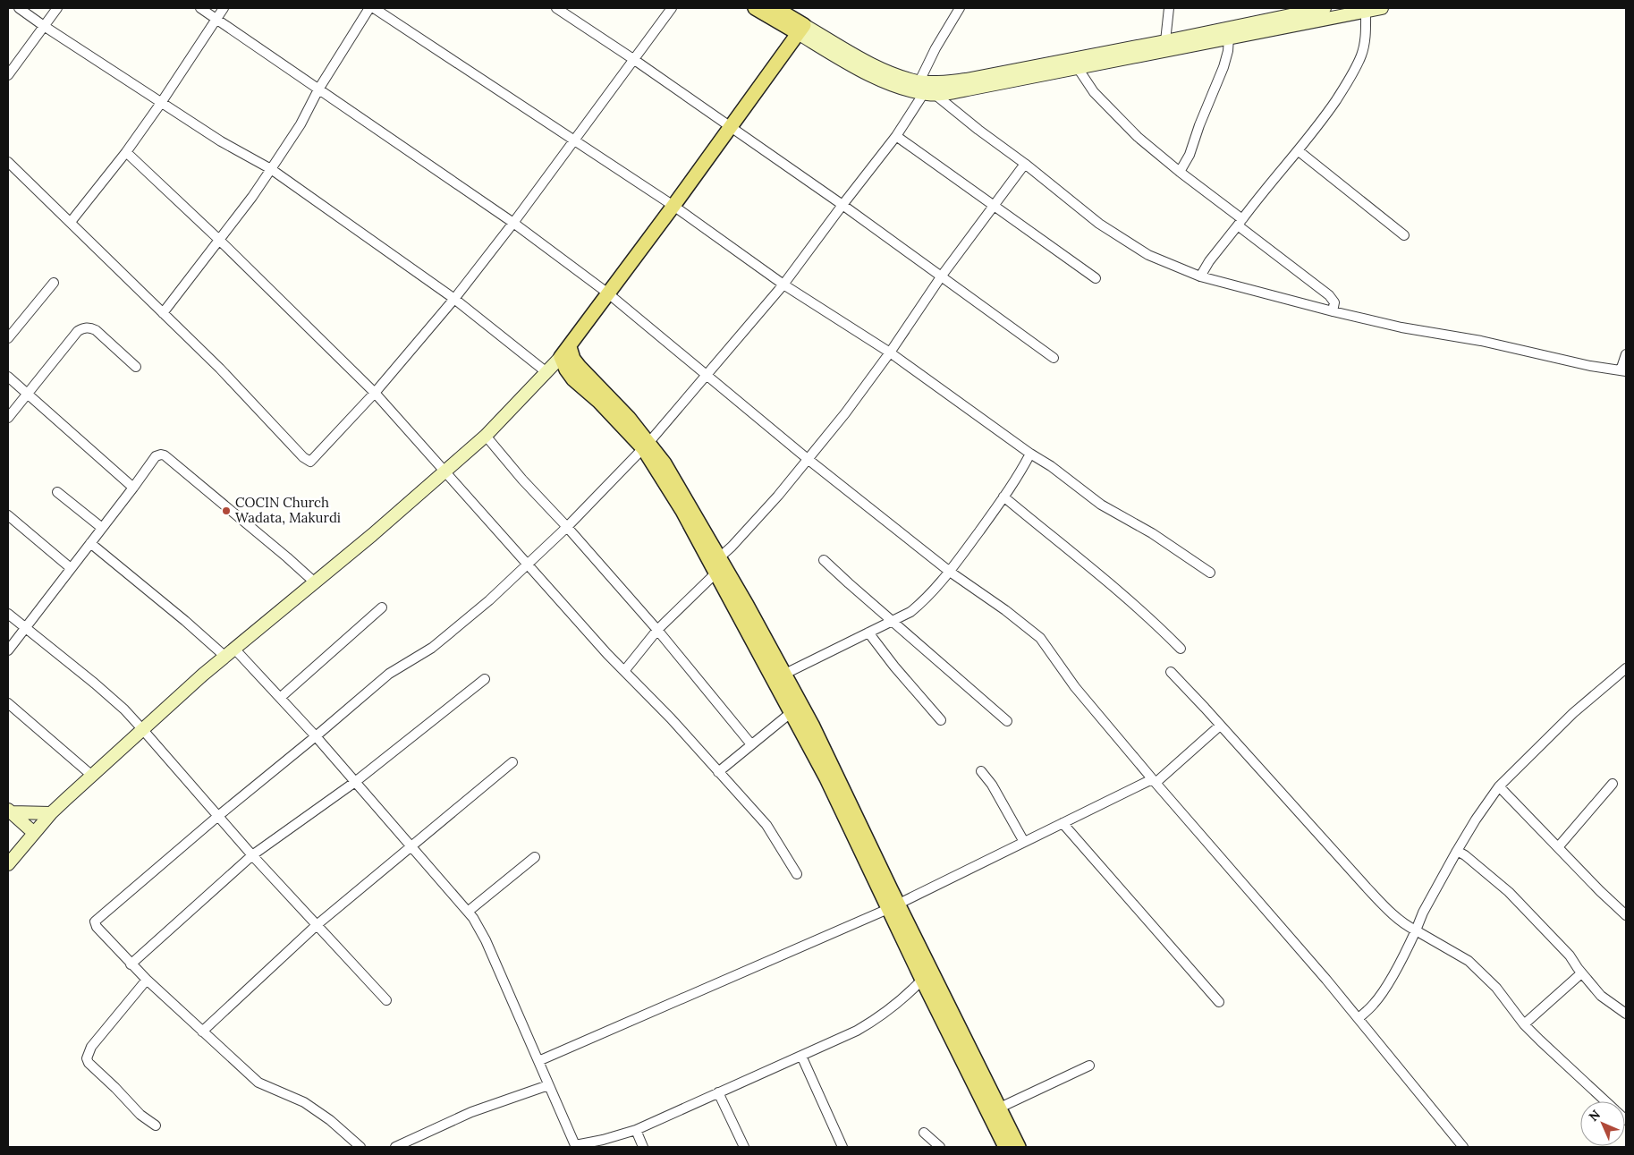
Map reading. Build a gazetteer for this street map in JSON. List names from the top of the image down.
{
  "places": ["COCIN Church Wadata, Makurdi"],
  "north": "top left"
}
